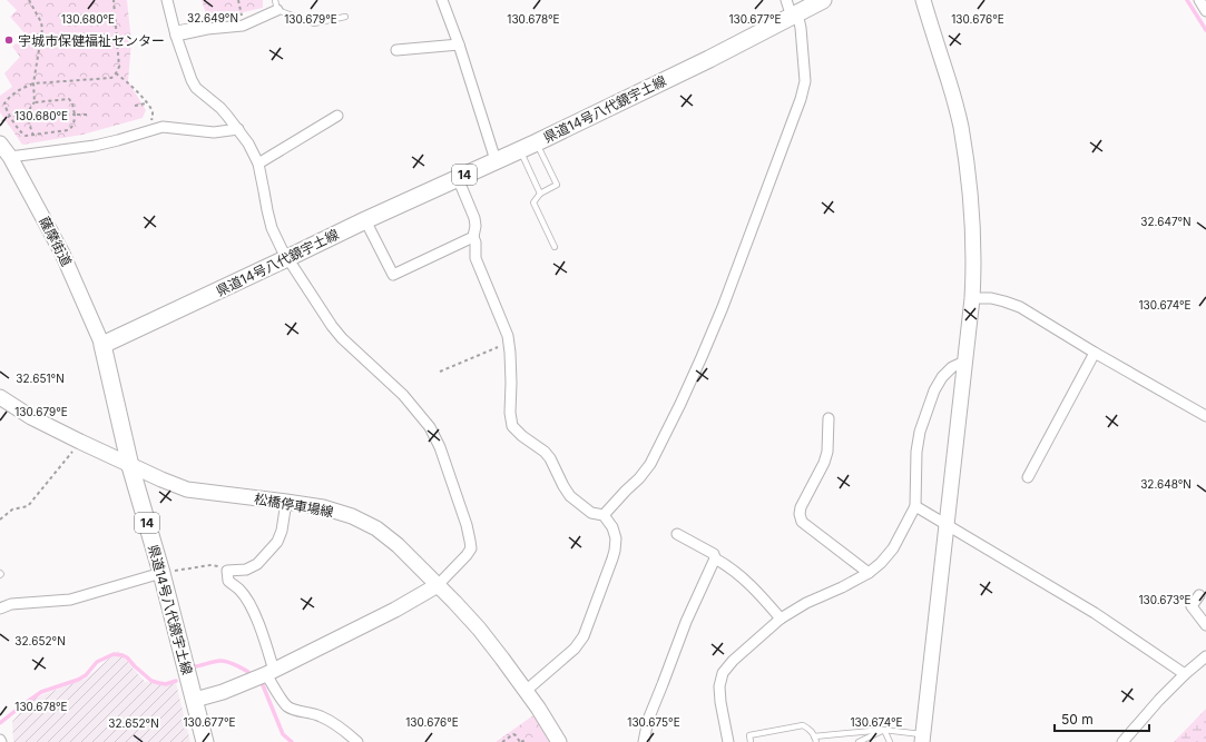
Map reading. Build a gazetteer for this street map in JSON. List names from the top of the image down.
{
  "streets": {
    "main road": ["県道14号八代鏡宇土線", "14"],
    "street": ["薩摩街道", "松橋停車場線"]
  },
  "crossings": [
    ["県道14号八代鏡宇土線", "薩摩街道"],
    ["県道14号八代鏡宇土線", "松橋停車場線"]
  ],
  "places": ["宇城市保健福祉センター"],
  "scale_bar": "50 m",
  "coordinates": [
    "32.649°N",
    "130.680°E",
    "130.679°E",
    "130.678°E",
    "130.677°E",
    "130.676°E",
    "32.647°N",
    "130.674°E",
    "32.651°N",
    "32.648°N",
    "130.673°E",
    "32.652°N",
    "130.675°E"
  ]
}
